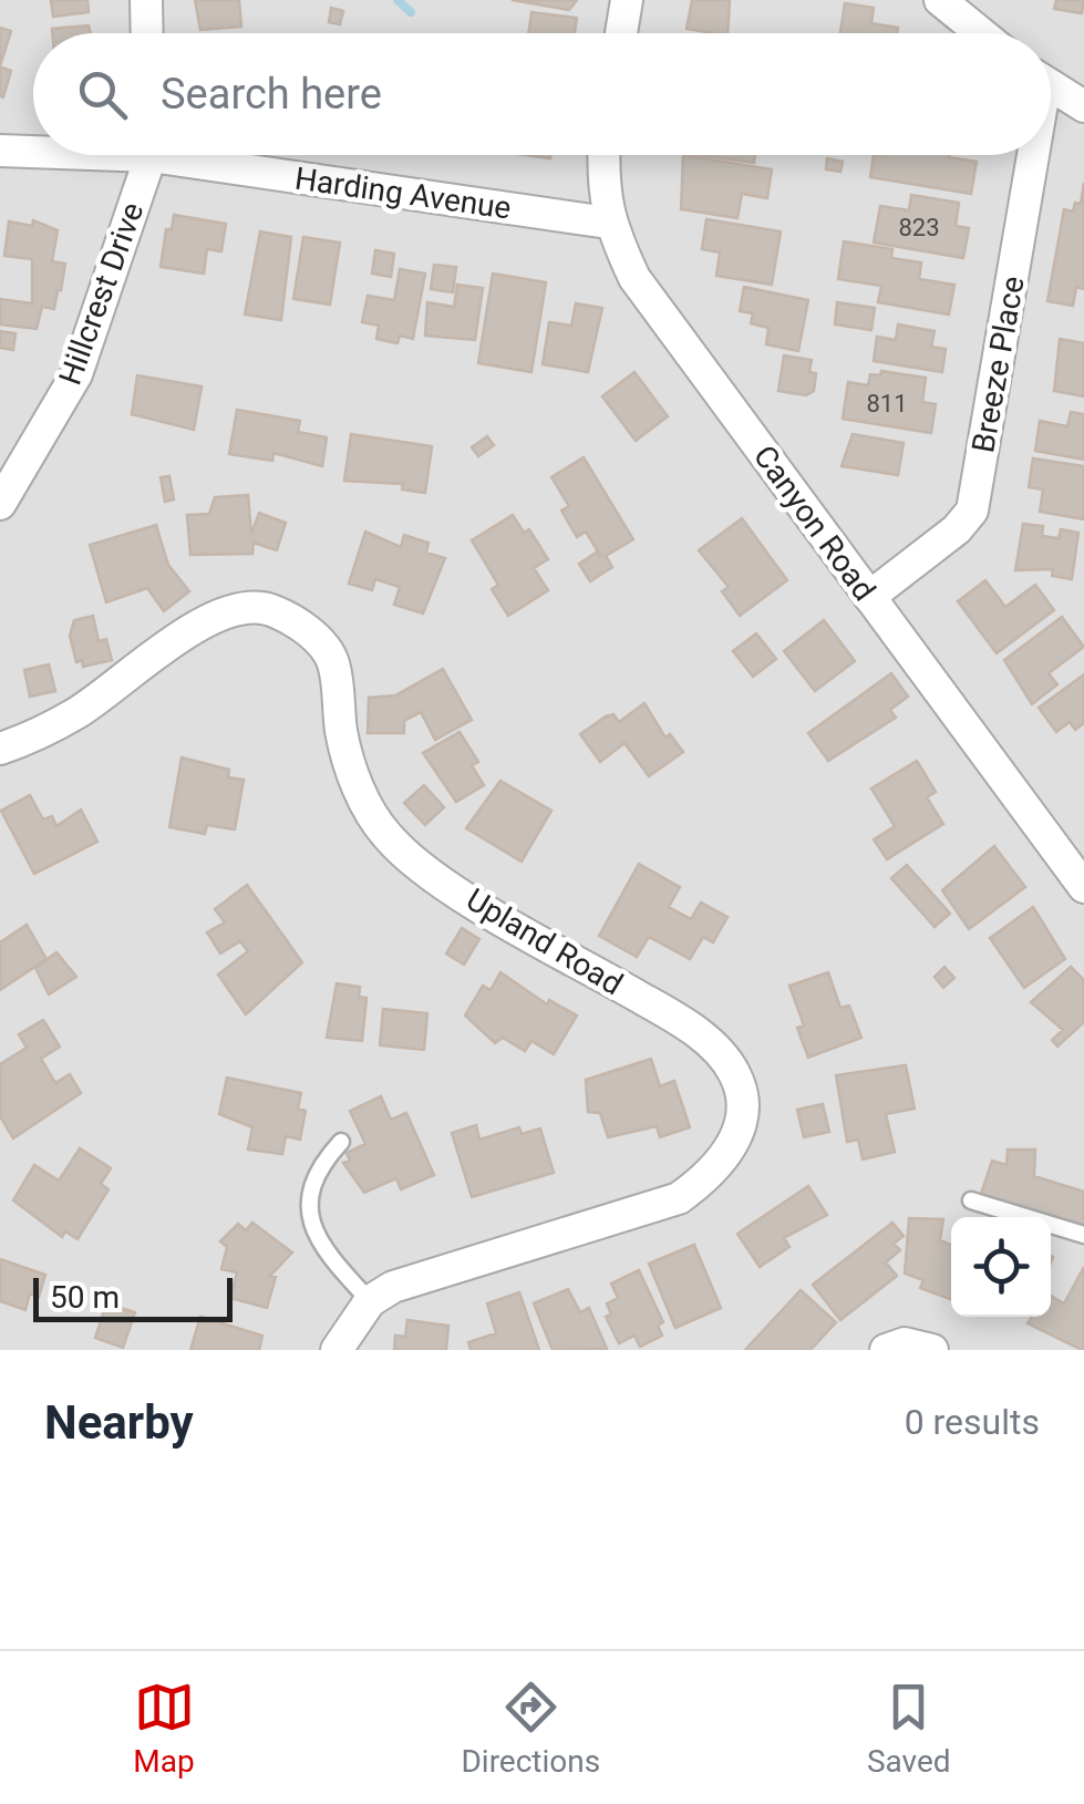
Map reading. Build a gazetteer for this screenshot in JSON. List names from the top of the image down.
{
  "streets": {
    "street": [
      "Harding Avenue",
      "Hillcrest Drive",
      "Breeze Place",
      "Canyon Road",
      "Upland Road"
    ]
  },
  "crossings": [
    ["Harding Avenue", "Canyon Road"],
    ["Breeze Place", "Canyon Road"]
  ],
  "house_numbers": ["823", "811"],
  "scale_bar": "50 m",
  "page": {
    "search": "Search here",
    "scale": "50 m",
    "heading": ["Nearby", "0 results"],
    "nav": ["Map", "Directions", "Saved"]
  }
}
